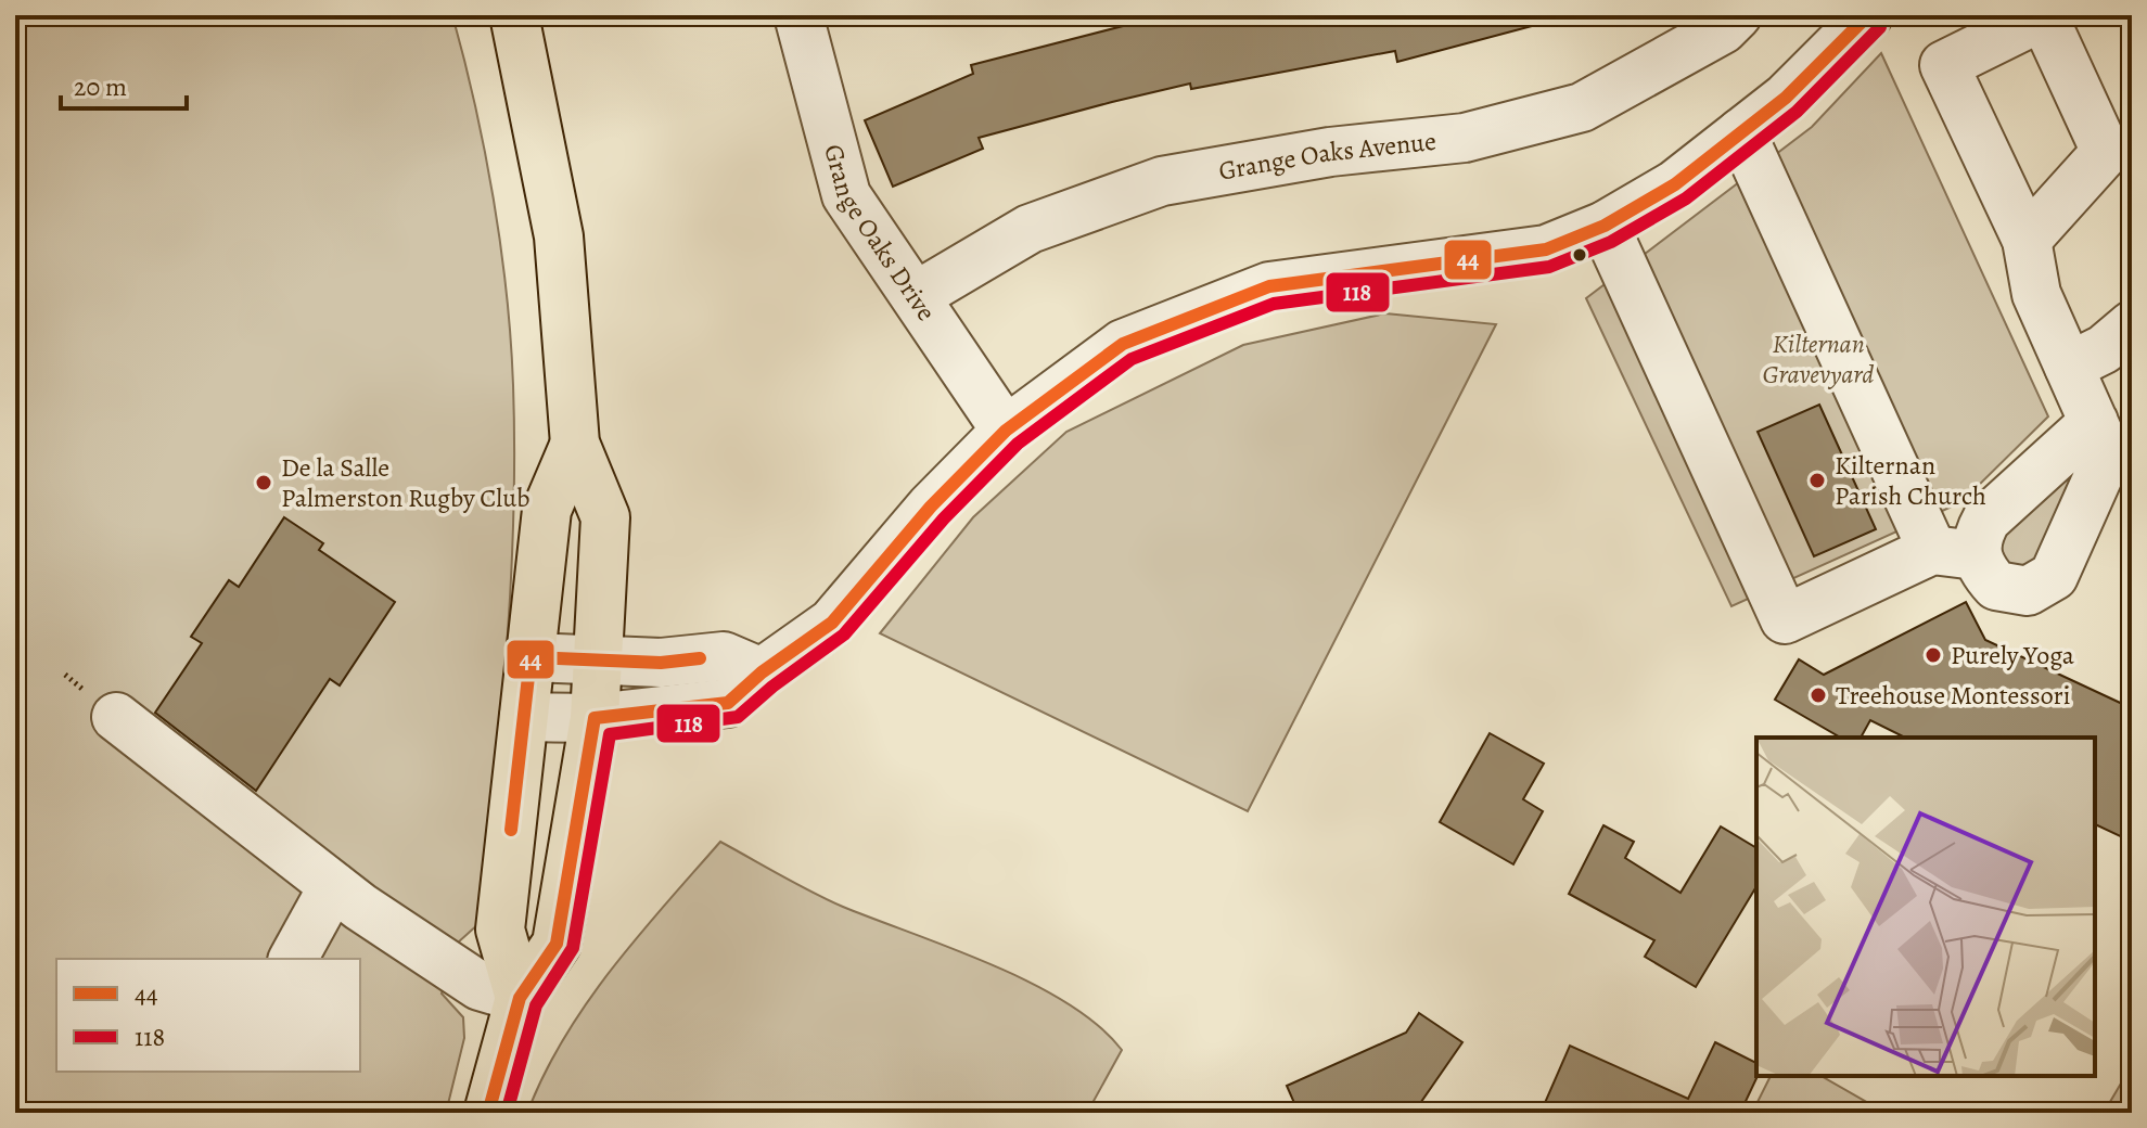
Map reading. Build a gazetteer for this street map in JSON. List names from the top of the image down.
{
  "streets": {
    "street": ["Grange Oaks Avenue", "Grange Oaks Drive"]
  },
  "crossings": [
    ["Grange Oaks Avenue", "Grange Oaks Drive"]
  ],
  "parks": ["Kilternan Gravevyard"],
  "places": [
    "Kilternan Parish Church",
    "De la Salle Palmerston Rugby Club",
    "Purely Yoga",
    "Treehouse Montessori"
  ],
  "lines": ["transit line 44", "transit line 118"],
  "legend": ["44", "118"],
  "scale_bar": "20 m"
}
